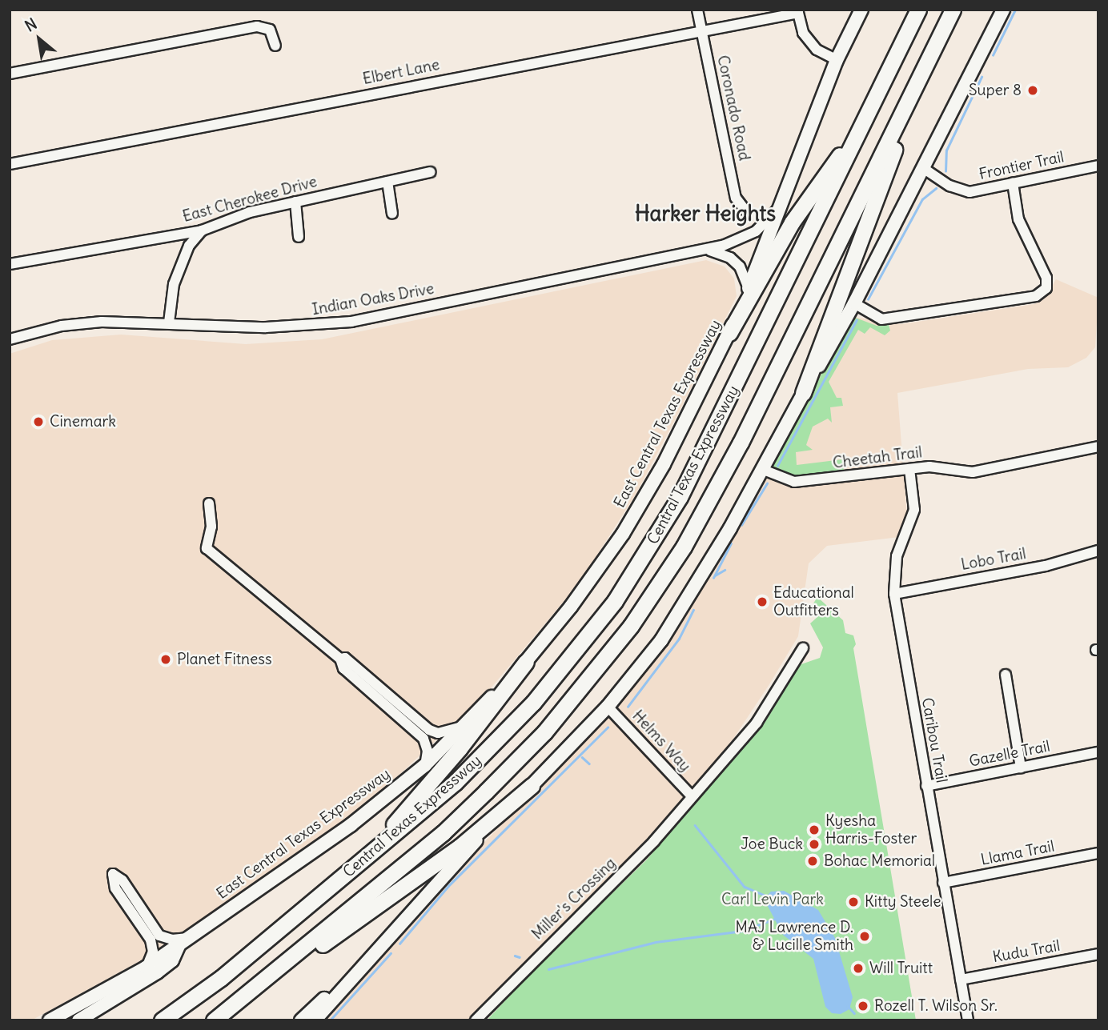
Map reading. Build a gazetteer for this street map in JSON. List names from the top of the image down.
{
  "streets": {
    "highway": ["Central Texas Expressway"],
    "main road": ["East Central Texas Expressway"],
    "street": [
      "Elbert Lane",
      "Coronado Road",
      "Frontier Trail",
      "East Cherokee Drive",
      "Indian Oaks Drive",
      "Cheetah Trail",
      "Lobo Trail",
      "Caribou Trail",
      "Helms Way",
      "Gazelle Trail",
      "Llama Trail",
      "Miller's Crossing",
      "Kudu Trail"
    ]
  },
  "crossings": [
    ["Elbert Lane", "Coronado Road"],
    ["Indian Oaks Drive", "East Central Texas Expressway"],
    ["Cheetah Trail", "Caribou Trail"],
    ["Lobo Trail", "Caribou Trail"],
    ["Caribou Trail", "Gazelle Trail"],
    ["Caribou Trail", "Llama Trail"],
    ["Caribou Trail", "Kudu Trail"],
    ["Helms Way", "Miller's Crossing"]
  ],
  "districts": ["Harker Heights"],
  "parks": ["Carl Levin Park"],
  "places": [
    "Super 8",
    "Cinemark",
    "Educational Outfitters",
    "Planet Fitness",
    "Kyesha Harris-Foster",
    "Joe Buck",
    "Bohac Memorial",
    "Kitty Steele",
    "MAJ Lawrence D. & Lucille Smith",
    "Will Truitt",
    "Rozell T. Wilson Sr."
  ],
  "north": "top left"
}
